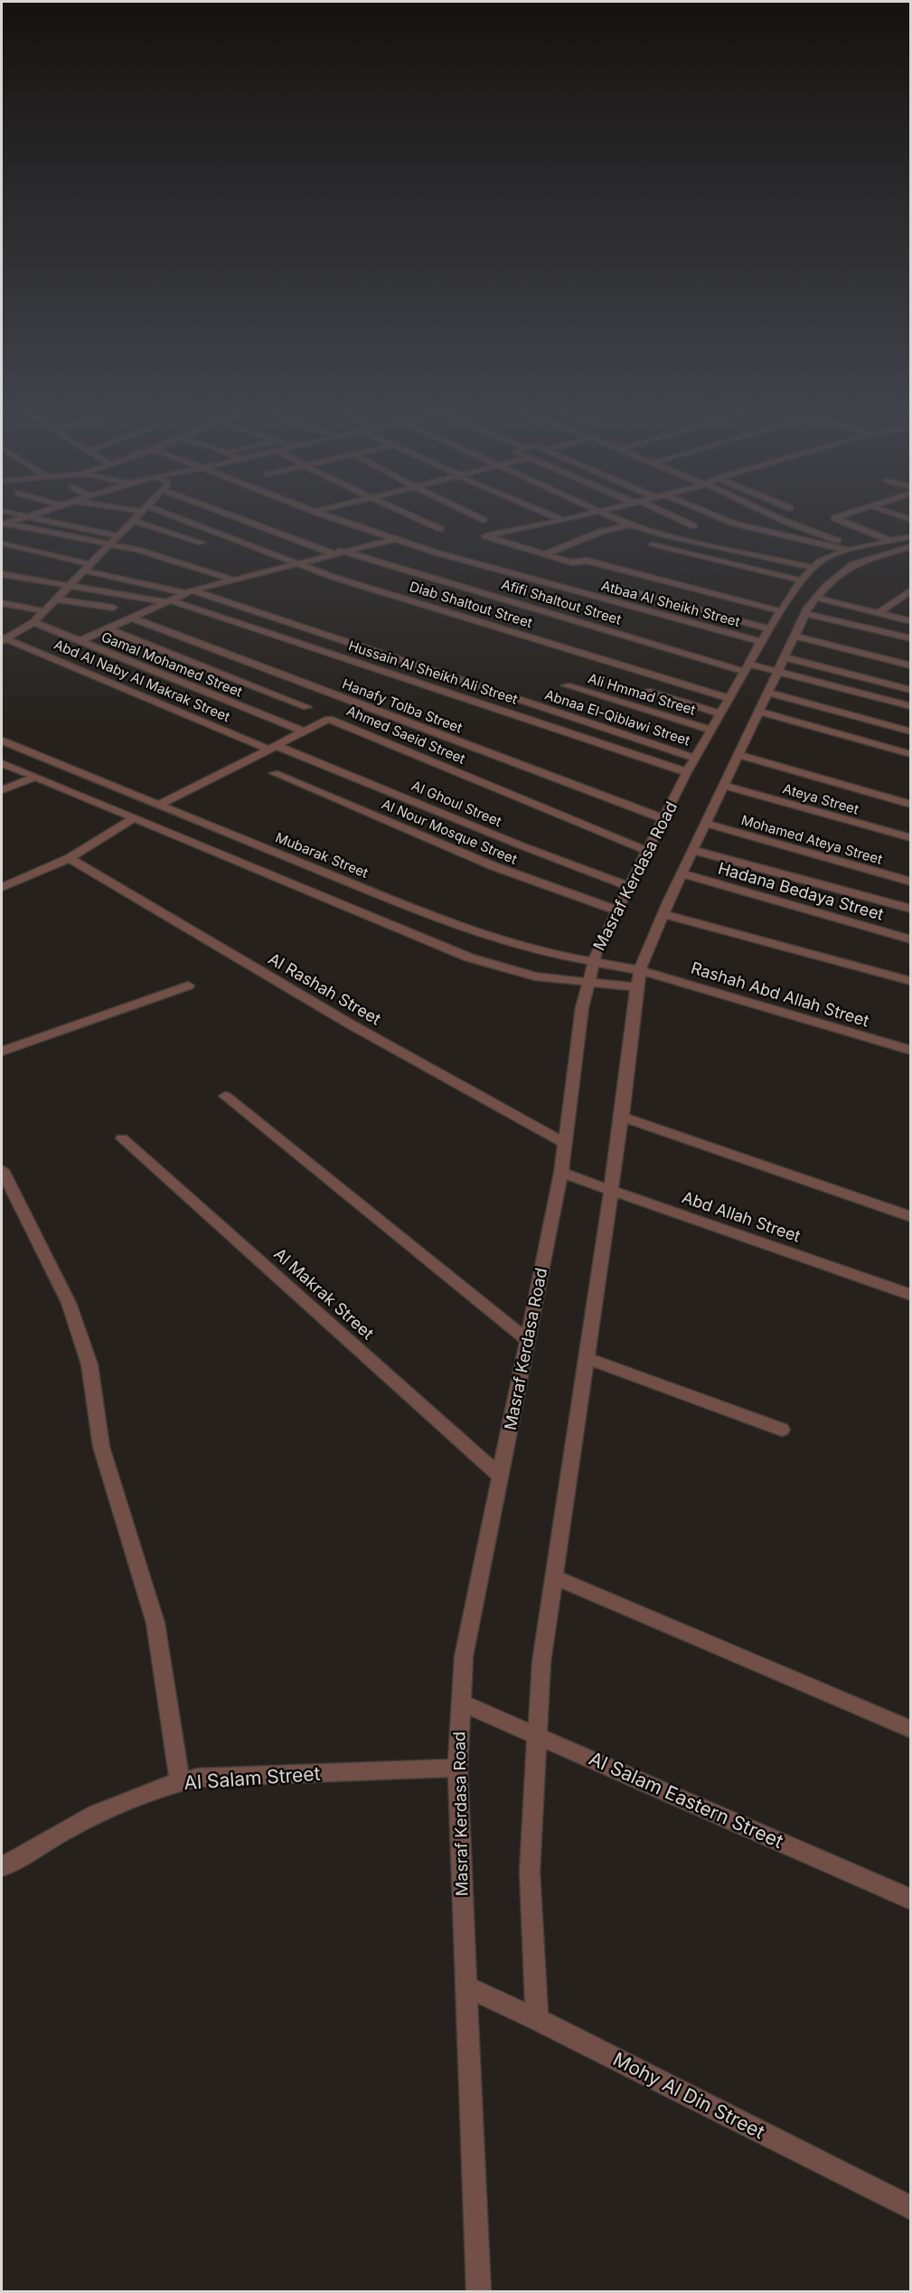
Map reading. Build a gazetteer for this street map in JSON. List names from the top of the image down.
{
  "streets": {
    "street": [
      "Afifi Shaltout Street",
      "Atbaa Al Sheikh Street",
      "Diab Shaltout Street",
      "Gamal Mohamed Street",
      "Hussain Al Sheikh Ali Street",
      "Abd Al Naby Al Makrak Street",
      "Ali Hmmad Street",
      "Hanafy Tolba Street",
      "Abnaa El-Qiblawi Street",
      "Ahmed Saeid Street",
      "Ateya Street",
      "Al Ghoul Street",
      "Al Nour Mosque Street",
      "Mohamed Ateya Street",
      "Mubarak Street",
      "Masraf Kerdasa Road",
      "Hadana Bedaya Street",
      "Al Rashah Street",
      "Rashah Abd Allah Street",
      "Abd Allah Street",
      "Al Makrak Street",
      "Al Salam Street",
      "Al Salam Eastern Street",
      "Mohy Al Din Street"
    ]
  },
  "crossings": [
    ["Afifi Shaltout Street", "Masraf Kerdasa Road"],
    ["Atbaa Al Sheikh Street", "Masraf Kerdasa Road"],
    ["Diab Shaltout Street", "Masraf Kerdasa Road"],
    ["Gamal Mohamed Street", "Ahmed Saeid Street"],
    ["Hussain Al Sheikh Ali Street", "Masraf Kerdasa Road"],
    ["Abd Al Naby Al Makrak Street", "Ahmed Saeid Street"],
    ["Abd Al Naby Al Makrak Street", "Al Ghoul Street"],
    ["Ali Hmmad Street", "Masraf Kerdasa Road"],
    ["Hanafy Tolba Street", "Masraf Kerdasa Road"],
    ["Abnaa El-Qiblawi Street", "Masraf Kerdasa Road"],
    ["Ahmed Saeid Street", "Al Ghoul Street"],
    ["Ahmed Saeid Street", "Mubarak Street"],
    ["Ahmed Saeid Street", "Masraf Kerdasa Road"],
    ["Al Ghoul Street", "Masraf Kerdasa Road"],
    ["Al Nour Mosque Street", "Masraf Kerdasa Road"],
    ["Mubarak Street", "Masraf Kerdasa Road"],
    ["Mubarak Street", "Rashah Abd Allah Street"],
    ["Masraf Kerdasa Road", "Al Rashah Street"],
    ["Masraf Kerdasa Road", "Abd Allah Street"],
    ["Masraf Kerdasa Road", "Al Makrak Street"],
    ["Masraf Kerdasa Road", "Al Salam Street"],
    ["Masraf Kerdasa Road", "Al Salam Eastern Street"],
    ["Masraf Kerdasa Road", "Mohy Al Din Street"]
  ]
}
